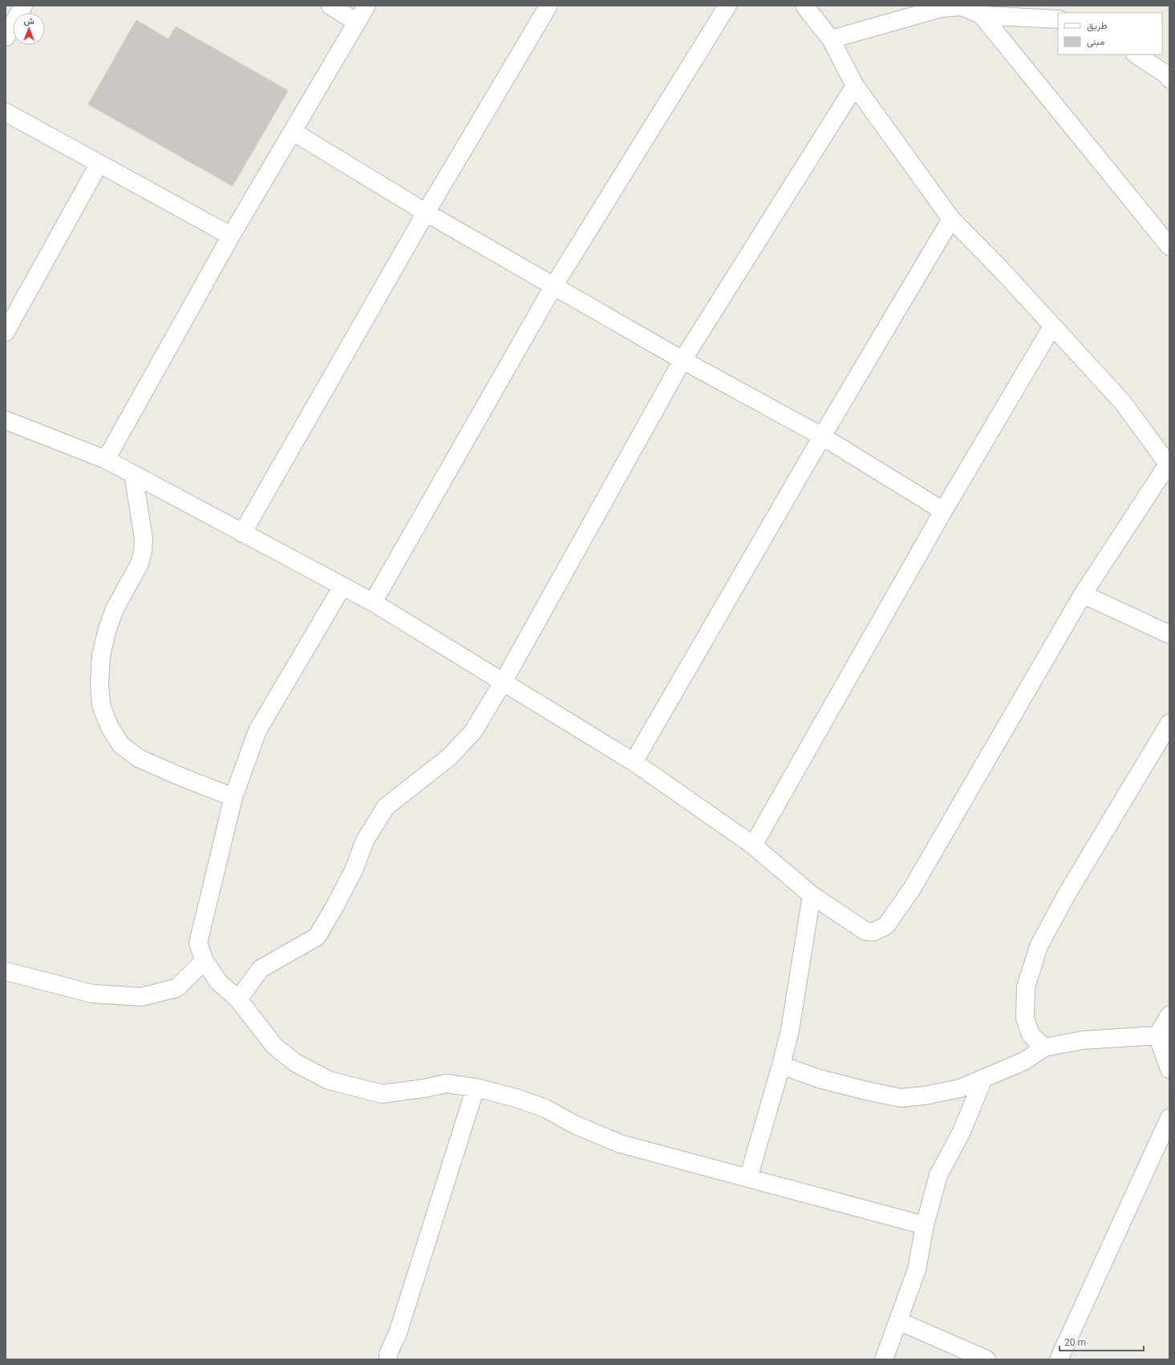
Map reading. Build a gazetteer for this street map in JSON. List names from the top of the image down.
{
  "legend": ["طريق", "مبنى"],
  "scale_bar": "20 m",
  "north": "top"
}
